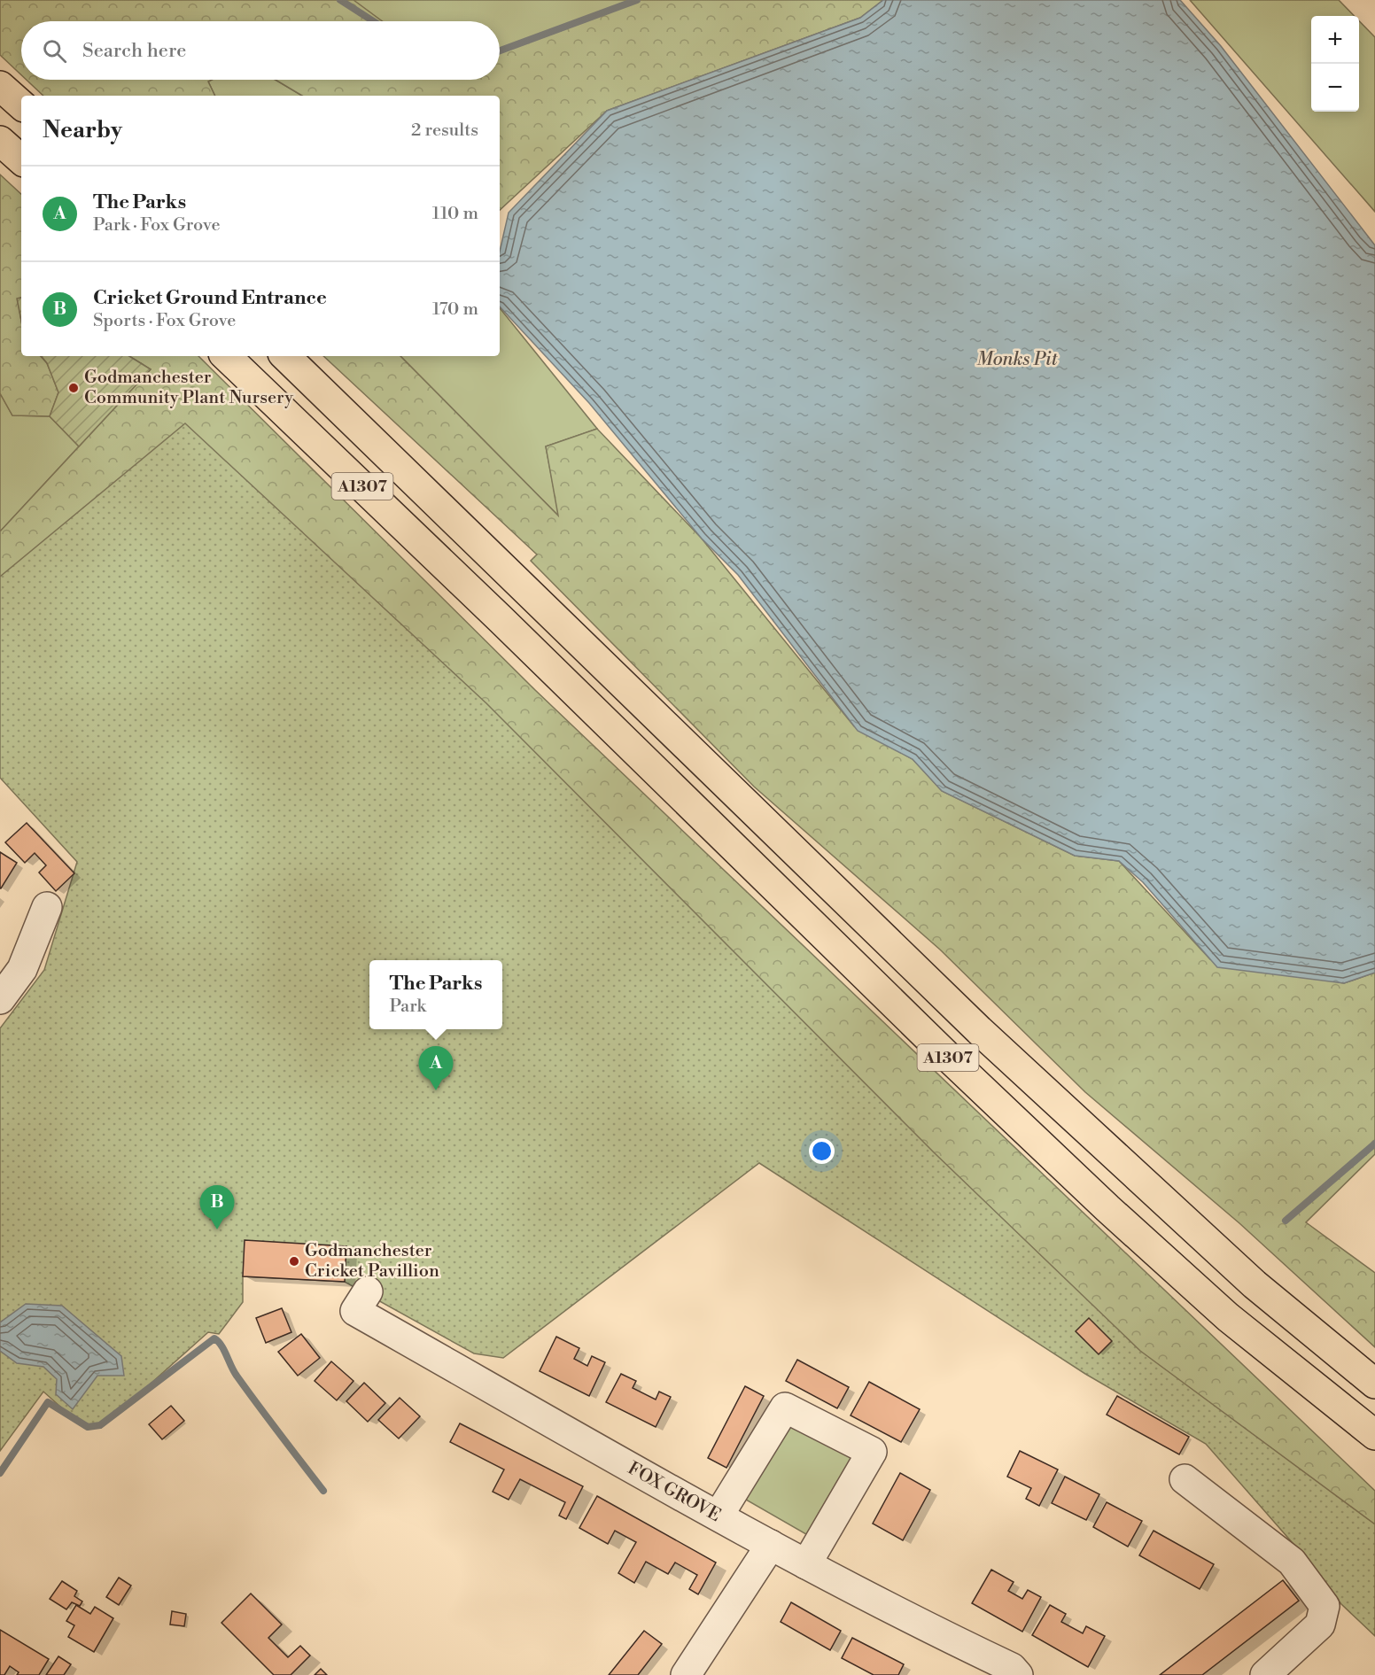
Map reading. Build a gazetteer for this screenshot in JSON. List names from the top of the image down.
{
  "streets": {
    "main road": ["A1307"],
    "street": ["FOX GROVE"]
  },
  "water": ["Monks Pit"],
  "places": ["Godmanchester Community Plant Nursery", "Godmanchester Cricket Pavillion"],
  "page": {
    "map_buttons": ["+", "−"],
    "search": "Search here",
    "heading": ["Nearby", "2 results"],
    "list": [
      {
        "mark": "A",
        "name": "The Parks",
        "note": "Park · Fox Grove",
        "value": "110 m"
      },
      {
        "mark": "B",
        "name": "Cricket Ground Entrance",
        "note": "Sports · Fox Grove",
        "value": "170 m"
      }
    ],
    "popup": ["The Parks", "Park"],
    "pins": ["A", "B"]
  }
}
